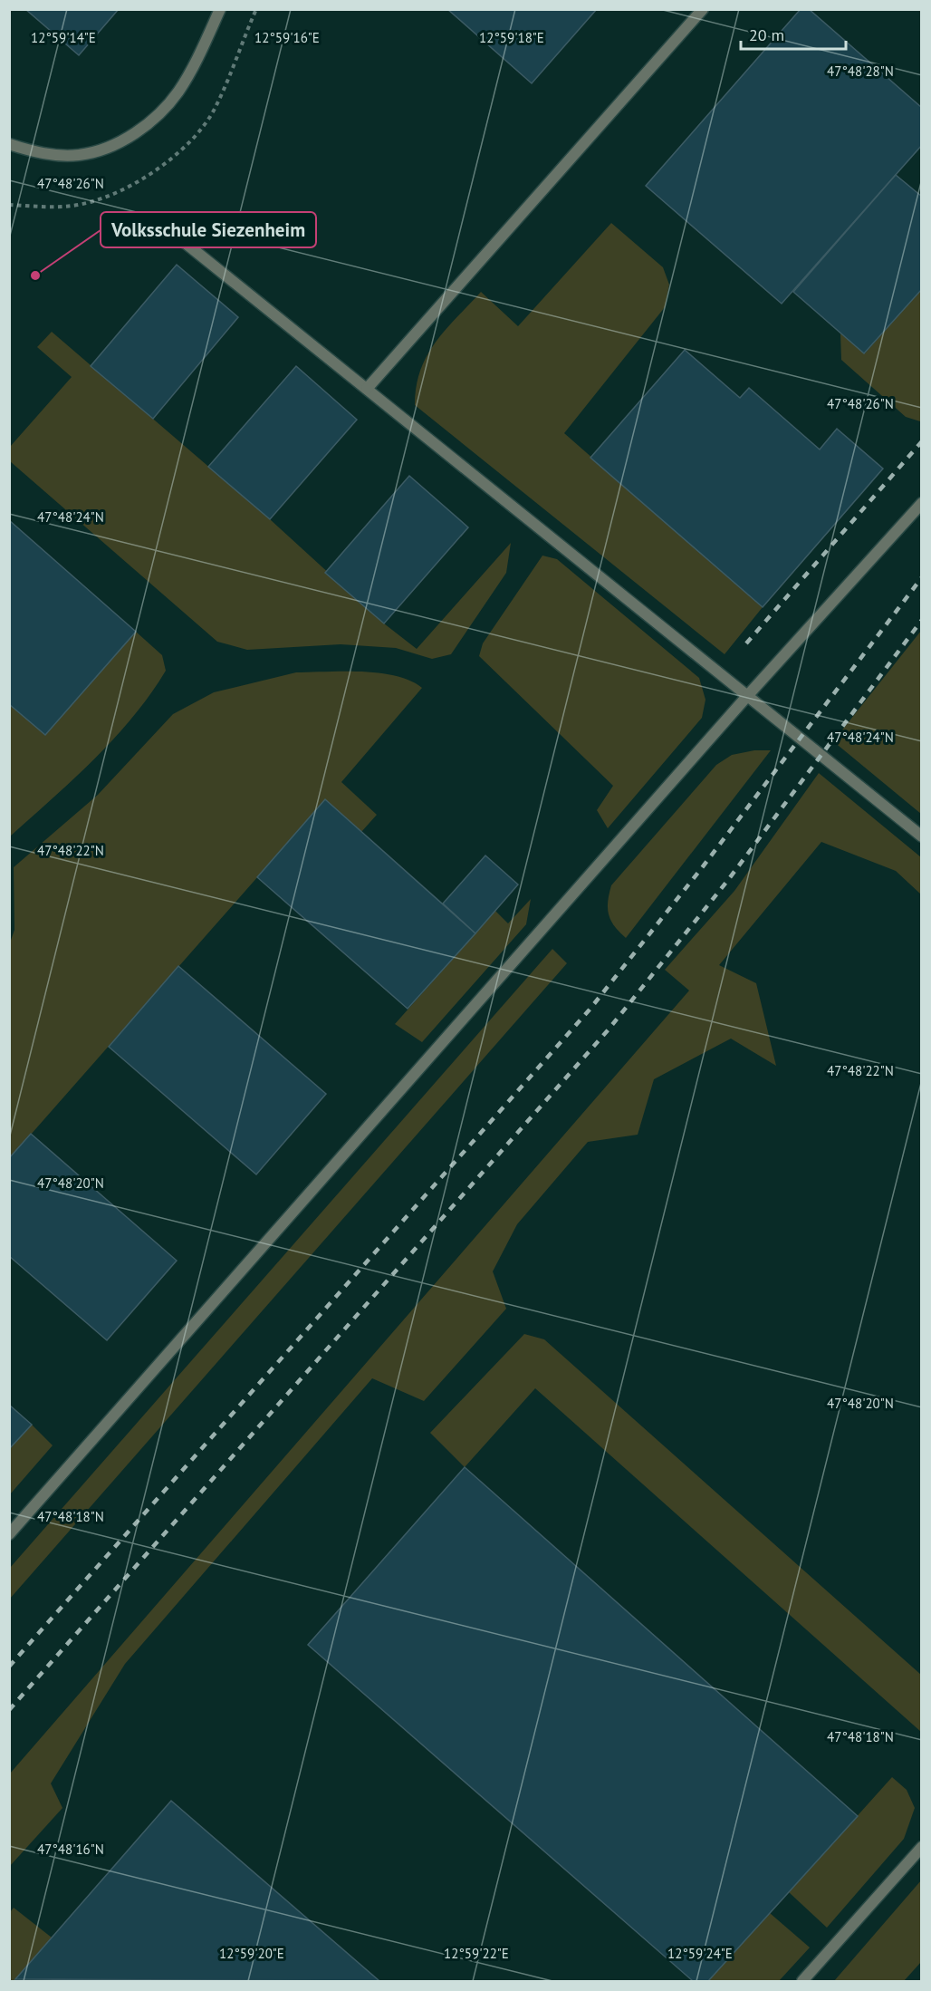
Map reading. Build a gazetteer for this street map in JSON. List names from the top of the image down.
{
  "places": ["Volksschule Siezenheim"],
  "scale_bar": "20 m",
  "coordinates": [
    "12°59'14\"E",
    "12°59'16\"E",
    "12°59'18\"E",
    "47°48'28\"N",
    "47°48'26\"N",
    "47°48'24\"N",
    "47°48'22\"N",
    "47°48'20\"N",
    "47°48'18\"N",
    "47°48'16\"N",
    "12°59'20\"E",
    "12°59'22\"E",
    "12°59'24\"E"
  ]
}
